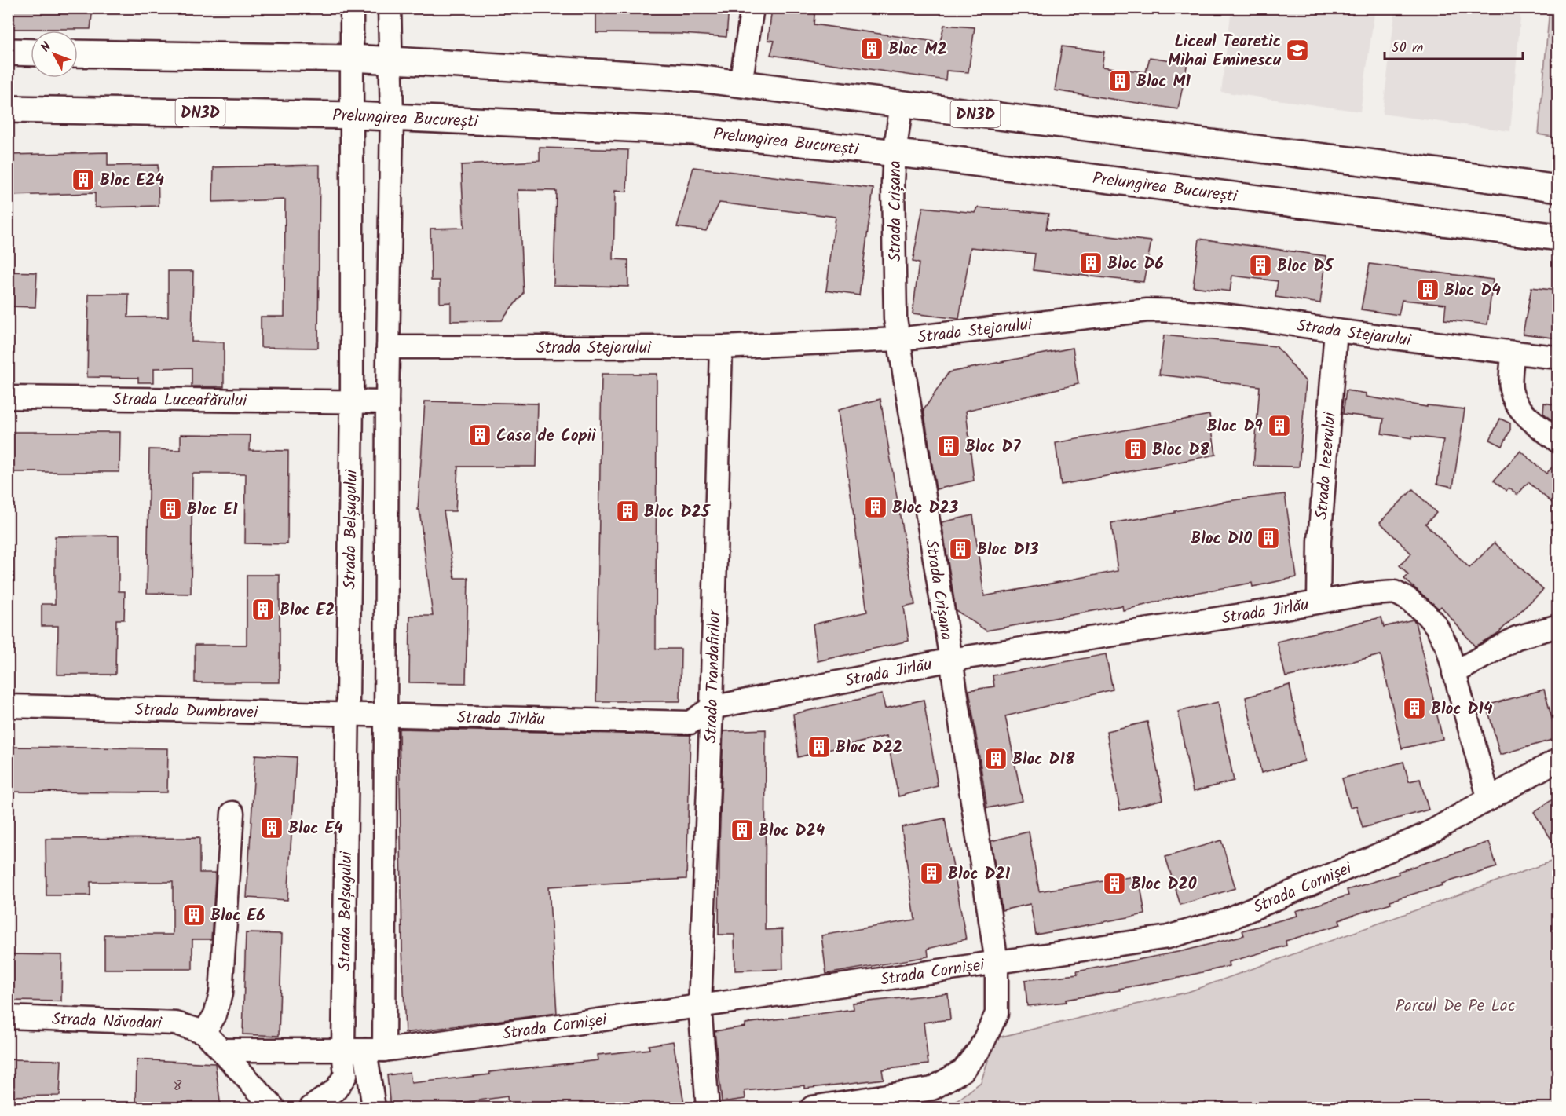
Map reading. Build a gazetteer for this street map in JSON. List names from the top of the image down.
{
  "streets": {
    "main road": ["DN3D", "Prelungirea București"],
    "street": [
      "Strada Crișana",
      "Strada Stejarului",
      "Strada Luceafărului",
      "Strada Iezerului",
      "Strada Belșugului",
      "Strada Jirlău",
      "Strada Trandafirilor",
      "Strada Dumbravei",
      "Strada Cornișei",
      "Strada Năvodari"
    ]
  },
  "crossings": [
    ["DN3D", "Strada Crișana"],
    ["DN3D", "Strada Belșugului"],
    ["Prelungirea București", "Strada Crișana"],
    ["Prelungirea București", "Strada Belșugului"],
    ["Strada Crișana", "Strada Stejarului"],
    ["Strada Crișana", "Strada Jirlău"],
    ["Strada Crișana", "Strada Cornișei"],
    ["Strada Stejarului", "Strada Iezerului"],
    ["Strada Stejarului", "Strada Trandafirilor"],
    ["Strada Luceafărului", "Strada Belșugului"],
    ["Strada Iezerului", "Strada Jirlău"],
    ["Strada Belșugului", "Strada Dumbravei"],
    ["Strada Belșugului", "Strada Cornișei"],
    ["Strada Jirlău", "Strada Trandafirilor"],
    ["Strada Jirlău", "Strada Dumbravei"],
    ["Strada Trandafirilor", "Strada Cornișei"],
    ["Strada Cornișei", "Strada Năvodari"]
  ],
  "parks": ["Parcul De Pe Lac"],
  "places": {
    "building": [
      "Bloc M2",
      "Bloc M1",
      "Bloc E24",
      "Bloc D6",
      "Bloc D5",
      "Bloc D4",
      "Bloc D9",
      "Casa de Copii",
      "Bloc D7",
      "Bloc D8",
      "Bloc D23",
      "Bloc E1",
      "Bloc D25",
      "Bloc D10",
      "Bloc D13",
      "Bloc E2",
      "Bloc D14",
      "Bloc D22",
      "Bloc D18",
      "Bloc E4",
      "Bloc D24",
      "Bloc D21",
      "Bloc D20",
      "Bloc E6"
    ],
    "school or university": ["Liceul Teoretic Mihai Eminescu"]
  },
  "house_numbers": ["8"],
  "scale_bar": "50 m",
  "north": "top left"
}
